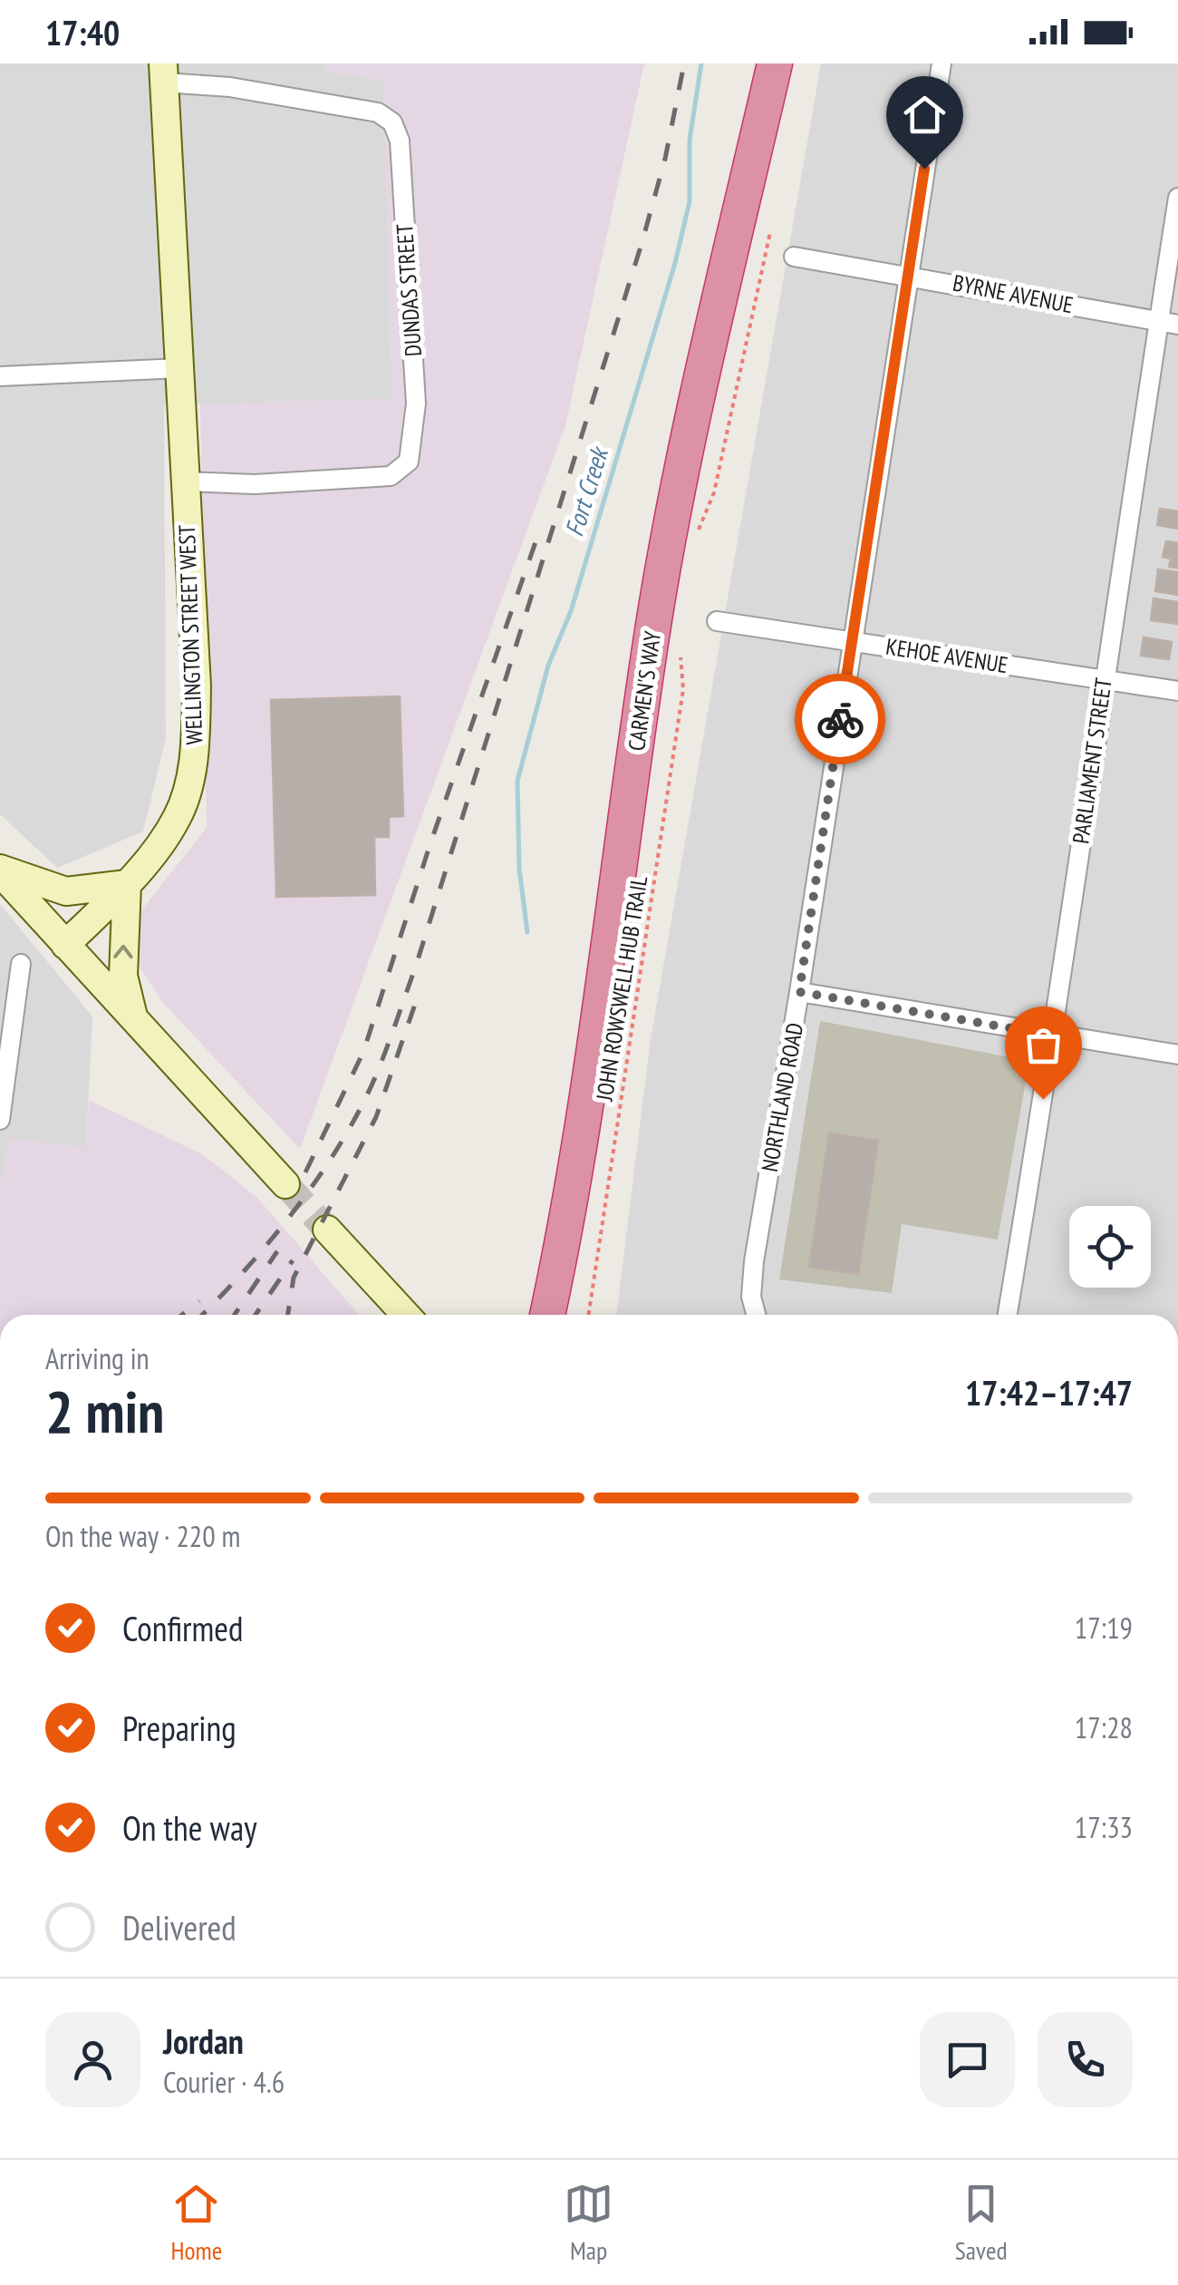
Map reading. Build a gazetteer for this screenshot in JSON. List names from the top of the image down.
{
  "streets": {
    "highway": ["CARMEN'S WAY"],
    "main road": ["WELLINGTON STREET WEST"],
    "street": [
      "DUNDAS STREET",
      "BYRNE AVENUE",
      "KEHOE AVENUE",
      "PARLIAMENT STREET",
      "NORTHLAND ROAD"
    ],
    "path": ["JOHN ROWSWELL HUB TRAIL"]
  },
  "crossings": [
    ["DUNDAS STREET", "WELLINGTON STREET WEST"],
    ["BYRNE AVENUE", "PARLIAMENT STREET"],
    ["BYRNE AVENUE", "NORTHLAND ROAD"],
    ["KEHOE AVENUE", "PARLIAMENT STREET"],
    ["KEHOE AVENUE", "NORTHLAND ROAD"]
  ],
  "water": ["Fort Creek"],
  "page": {
    "status": "17:40",
    "heading": ["2 min", "Arriving in", "17:42–17:47"],
    "panel": ["Jordan", "Courier · 4.6"],
    "bar": "On the way · 220 m",
    "list": [
      ["Confirmed", "17:19"],
      ["Preparing", "17:28"],
      ["On the way", "17:33"],
      "Delivered"
    ],
    "tabs": ["Home", "Map", "Saved"]
  }
}
